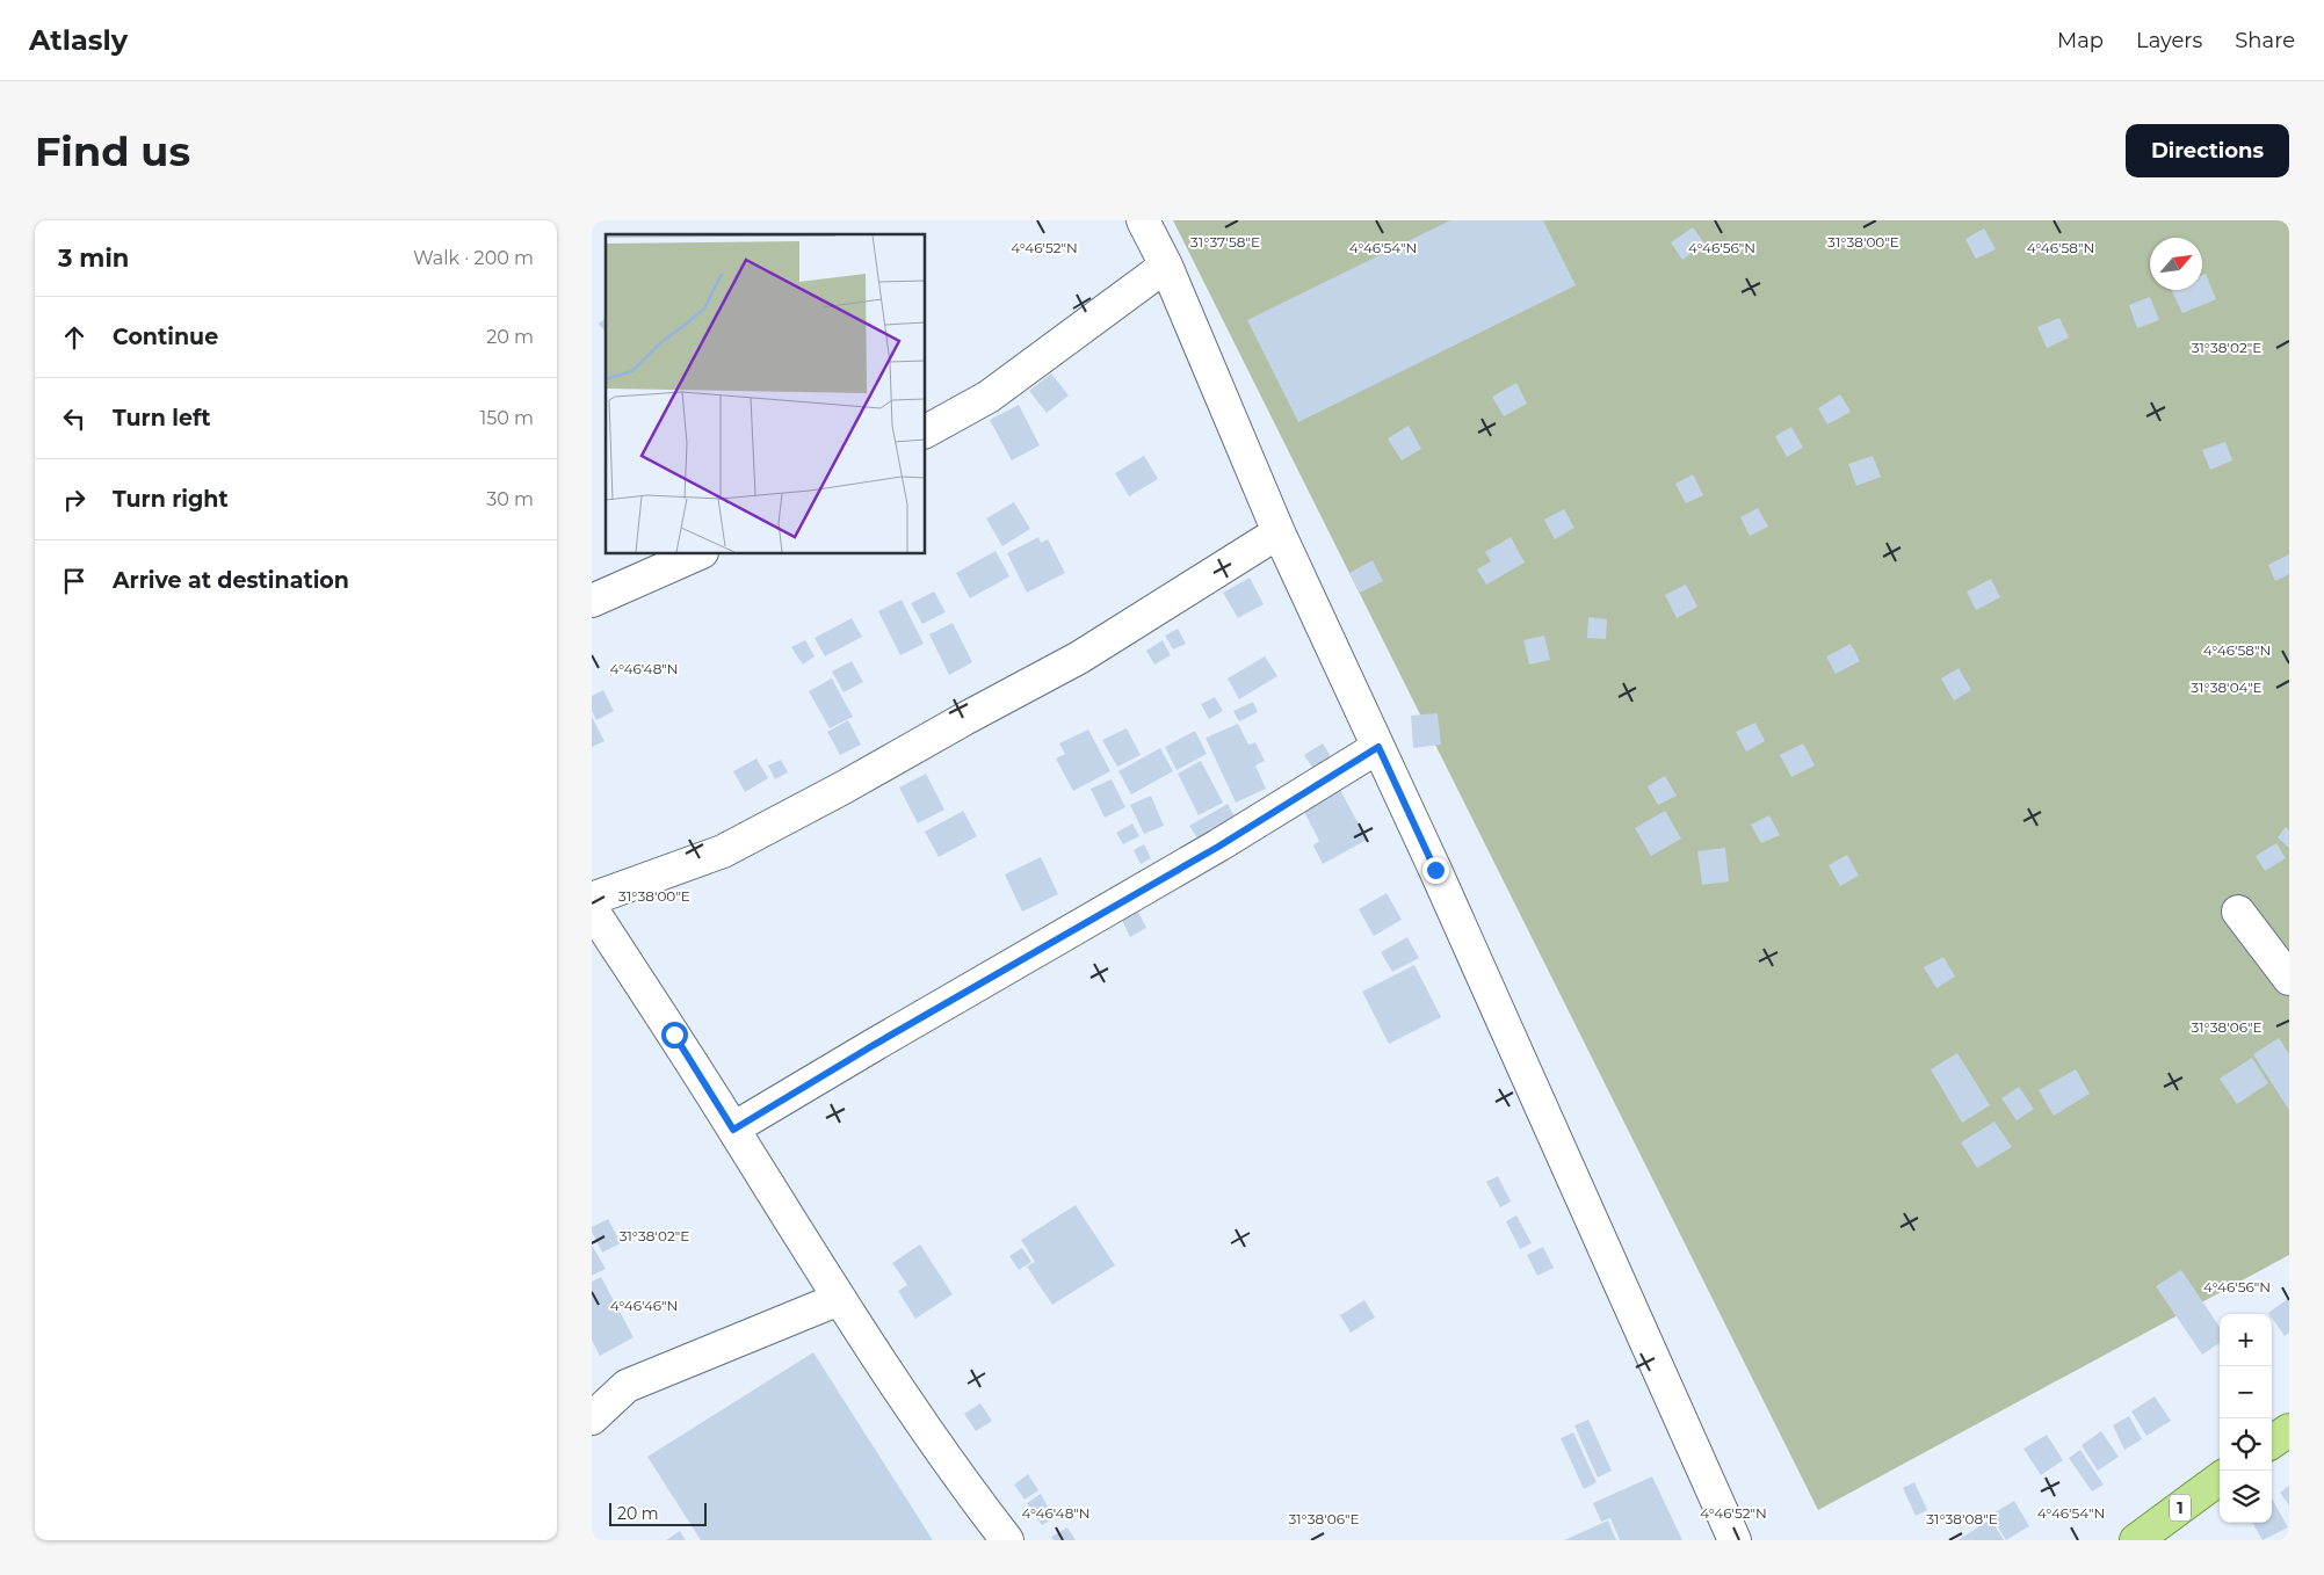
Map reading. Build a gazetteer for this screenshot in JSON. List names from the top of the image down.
{
  "streets": {
    "main road": ["1"]
  },
  "scale_bar": "20 m",
  "north": "top right",
  "page": {
    "header": "Atlasly",
    "nav": ["Map", "Layers", "Share"],
    "buttons": "Directions",
    "title": "Find us",
    "heading": ["3 min", "Walk · 200 m"],
    "list": [
      ["Continue", "20 m"],
      ["Turn left", "150 m"],
      ["Turn right", "30 m"],
      "Arrive at destination"
    ],
    "map_buttons": ["+", "−"],
    "scale": "20 m"
  },
  "coordinates": [
    "31°37'58\"E",
    "31°38'00\"E",
    "4°46'52\"N",
    "4°46'54\"N",
    "4°46'56\"N",
    "4°46'58\"N",
    "31°38'02\"E",
    "4°46'48\"N",
    "31°38'04\"E",
    "31°38'06\"E",
    "4°46'46\"N",
    "31°38'08\"E"
  ]
}
